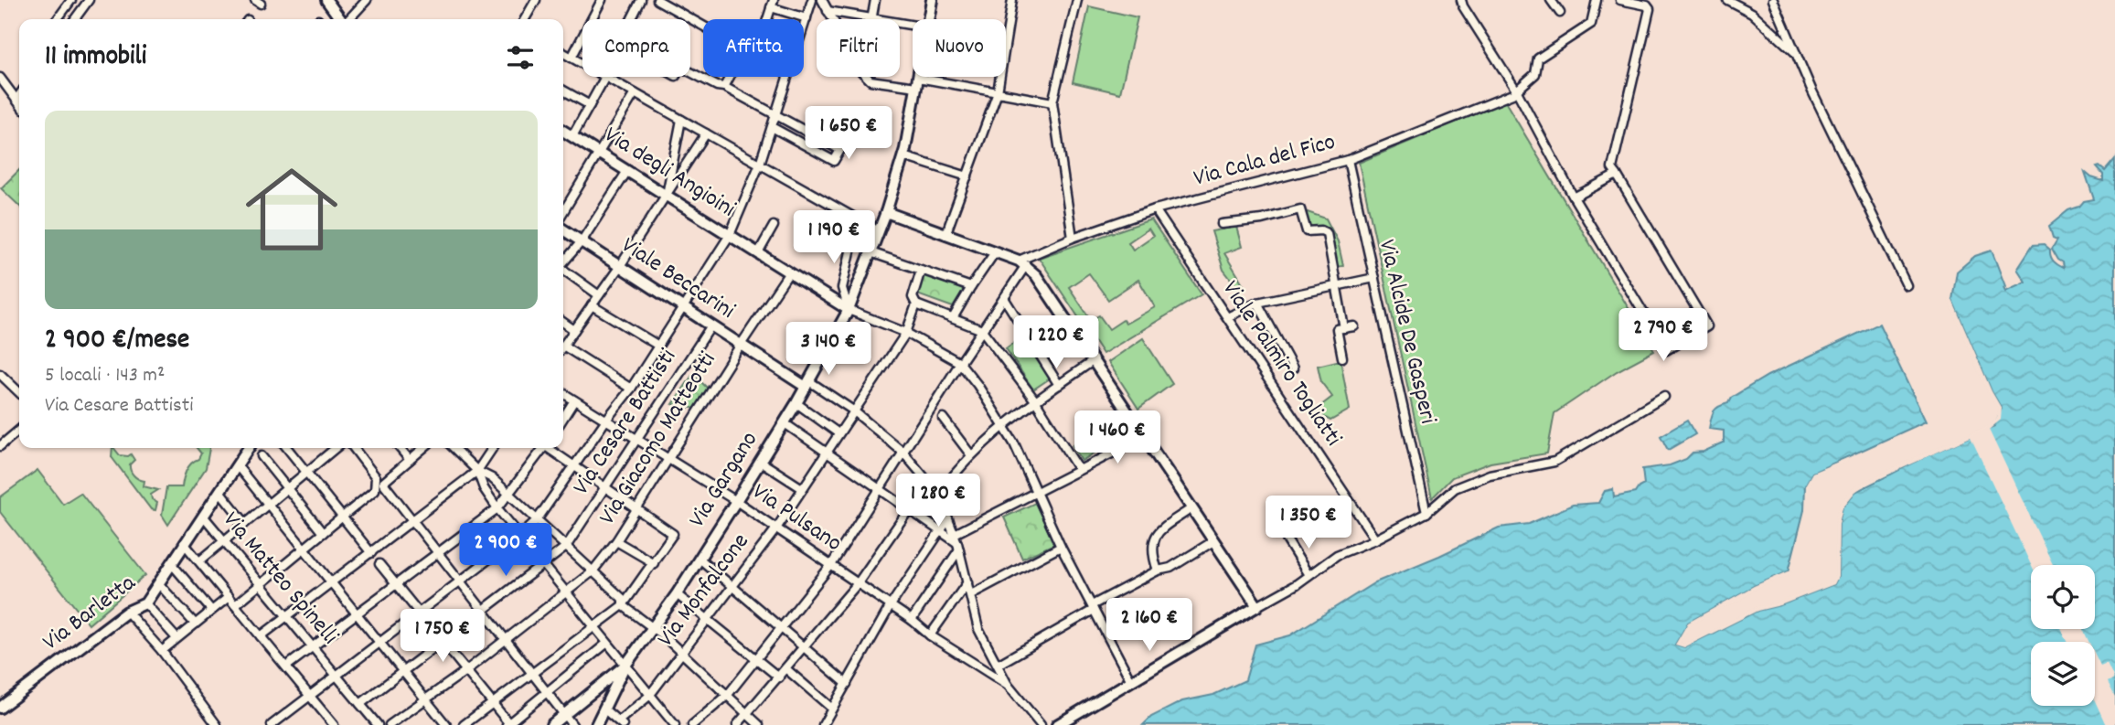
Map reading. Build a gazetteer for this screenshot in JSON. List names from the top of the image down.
{
  "streets": {
    "street": [
      "Via Cala del Fico",
      "Via degli Angioini",
      "Viale Beccarini",
      "Via Alcide De Gasperi",
      "Viale Palmiro Togliatti",
      "Via Cesare Battisti",
      "Via Giacomo Matteotti",
      "Via Gargano",
      "Via Pulsano",
      "Via Matteo Spinelli",
      "Via Monfalcone",
      "Via Barletta"
    ]
  },
  "crossings": [
    ["Via Cala del Fico", "Via Alcide De Gasperi"],
    ["Via Cala del Fico", "Viale Palmiro Togliatti"],
    ["Via degli Angioini", "Via Giacomo Matteotti"],
    ["Via degli Angioini", "Via Gargano"],
    ["Viale Beccarini", "Via Cesare Battisti"],
    ["Viale Beccarini", "Via Giacomo Matteotti"],
    ["Viale Beccarini", "Via Gargano"],
    ["Viale Beccarini", "Via Pulsano"],
    ["Viale Beccarini", "Via Monfalcone"],
    ["Via Cesare Battisti", "Via Pulsano"],
    ["Via Cesare Battisti", "Via Matteo Spinelli"],
    ["Via Giacomo Matteotti", "Via Pulsano"],
    ["Via Gargano", "Via Pulsano"],
    ["Via Pulsano", "Via Monfalcone"],
    ["Via Matteo Spinelli", "Via Barletta"]
  ],
  "page": {
    "chip": [
      "Compra",
      "Affitta",
      "Filtri",
      "Nuovo"
    ],
    "heading": "11 immobili",
    "list": [
      {
        "name": "2 900 €/mese",
        "note": "5 locali · 143 m² · Via Cesare Battisti"
      }
    ],
    "price": [
      "1 650 €",
      "1 190 €",
      "2 790 €",
      "1 220 €",
      "3 140 €",
      "1 460 €",
      "1 280 €",
      "1 350 €",
      "2 900 €",
      "2 160 €",
      "1 750 €"
    ]
  }
}
